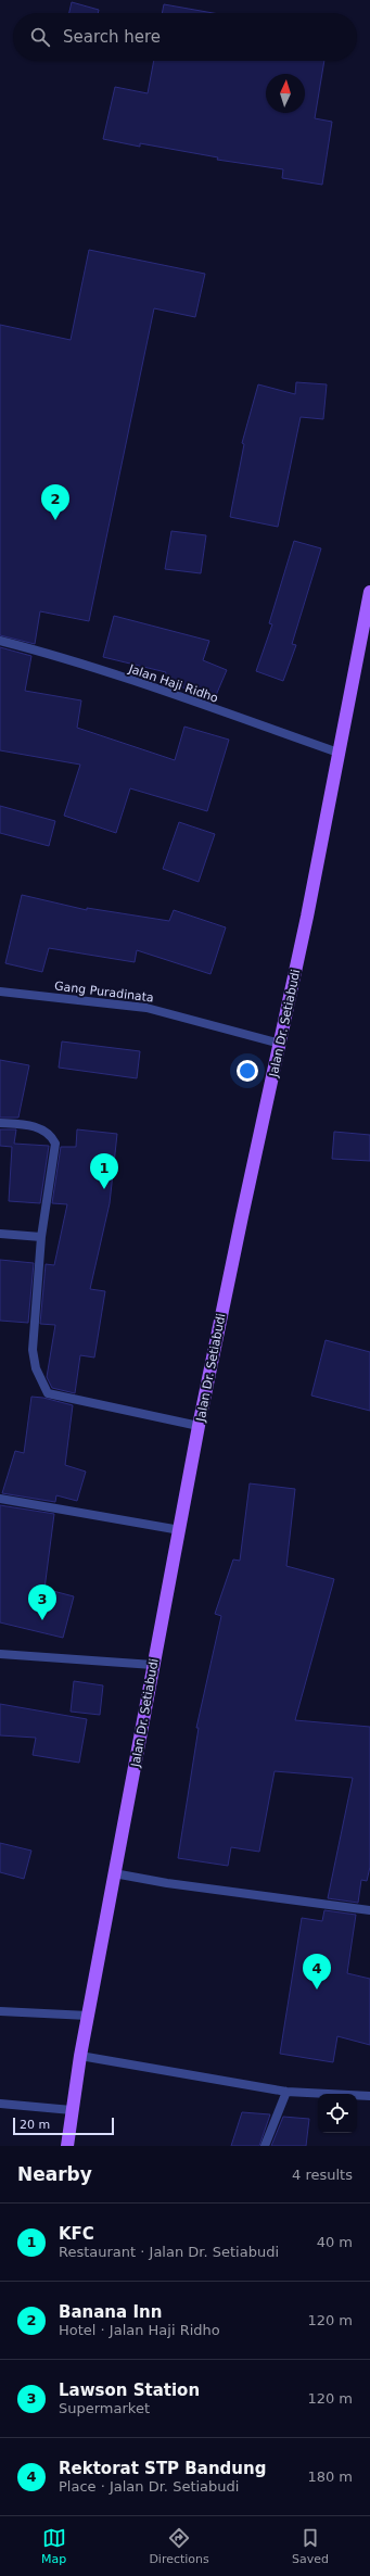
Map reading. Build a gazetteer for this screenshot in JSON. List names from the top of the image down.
{
  "streets": {
    "main road": ["Jalan Dr. Setiabudi"],
    "street": ["Jalan Haji Ridho", "Gang Puradinata"]
  },
  "crossings": [
    ["Jalan Haji Ridho", "Jalan Dr. Setiabudi"],
    ["Gang Puradinata", "Jalan Dr. Setiabudi"]
  ],
  "scale_bar": "20 m",
  "north": "top",
  "page": {
    "search": "Search here",
    "pins": [
      "2",
      "1",
      "3",
      "4"
    ],
    "scale": "20 m",
    "heading": ["Nearby", "4 results"],
    "list": [
      {
        "mark": "1",
        "name": "KFC",
        "note": "Restaurant · Jalan Dr. Setiabudi",
        "value": "40 m"
      },
      {
        "mark": "2",
        "name": "Banana Inn",
        "note": "Hotel · Jalan Haji Ridho",
        "value": "120 m"
      },
      {
        "mark": "3",
        "name": "Lawson Station",
        "note": "Supermarket",
        "value": "120 m"
      },
      {
        "mark": "4",
        "name": "Rektorat STP Bandung",
        "note": "Place · Jalan Dr. Setiabudi",
        "value": "180 m"
      }
    ],
    "nav": ["Map", "Directions", "Saved"]
  }
}
